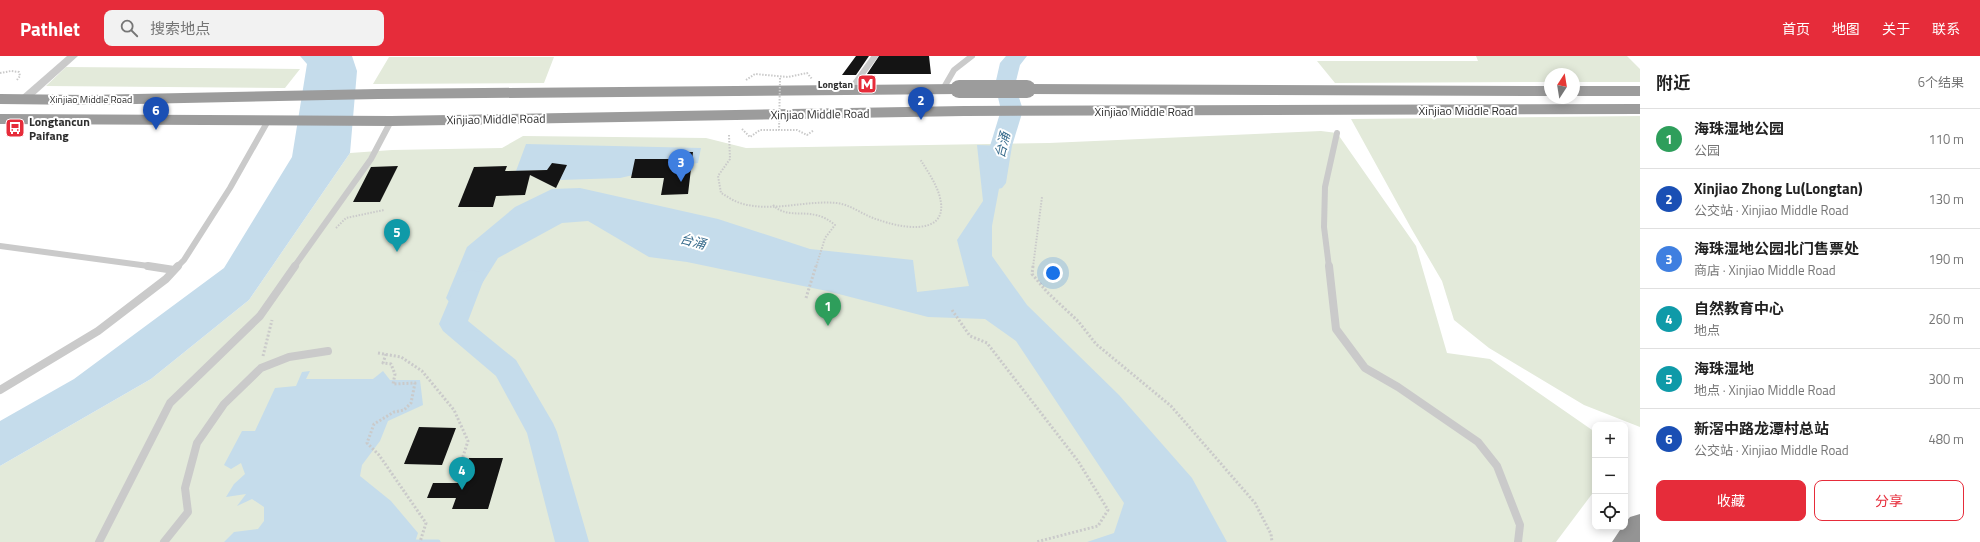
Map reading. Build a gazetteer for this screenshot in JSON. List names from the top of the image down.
{
  "streets": {
    "highway": ["Xinjiao Middle Road"]
  },
  "water": ["台涌"],
  "places": {
    "metro station": ["Longtan"],
    "bus stop": ["Longtancun Paifang"]
  },
  "north": "top",
  "page": {
    "header": "Pathlet",
    "search": "搜索地点",
    "nav": [
      "首页",
      "地图",
      "关于",
      "联系"
    ],
    "heading": ["附近", "6个结果"],
    "pins": [
      "2",
      "6",
      "3",
      "5",
      "1",
      "4"
    ],
    "list": [
      {
        "mark": "1",
        "name": "海珠湿地公园",
        "note": "公园",
        "value": "110 m"
      },
      {
        "mark": "2",
        "name": "Xinjiao Zhong Lu(Longtan)",
        "note": "公交站 · Xinjiao Middle Road",
        "value": "130 m"
      },
      {
        "mark": "3",
        "name": "海珠湿地公园北门售票处",
        "note": "商店 · Xinjiao Middle Road",
        "value": "190 m"
      },
      {
        "mark": "4",
        "name": "自然教育中心",
        "note": "地点",
        "value": "260 m"
      },
      {
        "mark": "5",
        "name": "海珠湿地",
        "note": "地点 · Xinjiao Middle Road",
        "value": "300 m"
      },
      {
        "mark": "6",
        "name": "新滘中路龙潭村总站",
        "note": "公交站 · Xinjiao Middle Road",
        "value": "480 m"
      }
    ],
    "map_buttons": ["+", "−"],
    "buttons": ["收藏", "分享"]
  }
}
